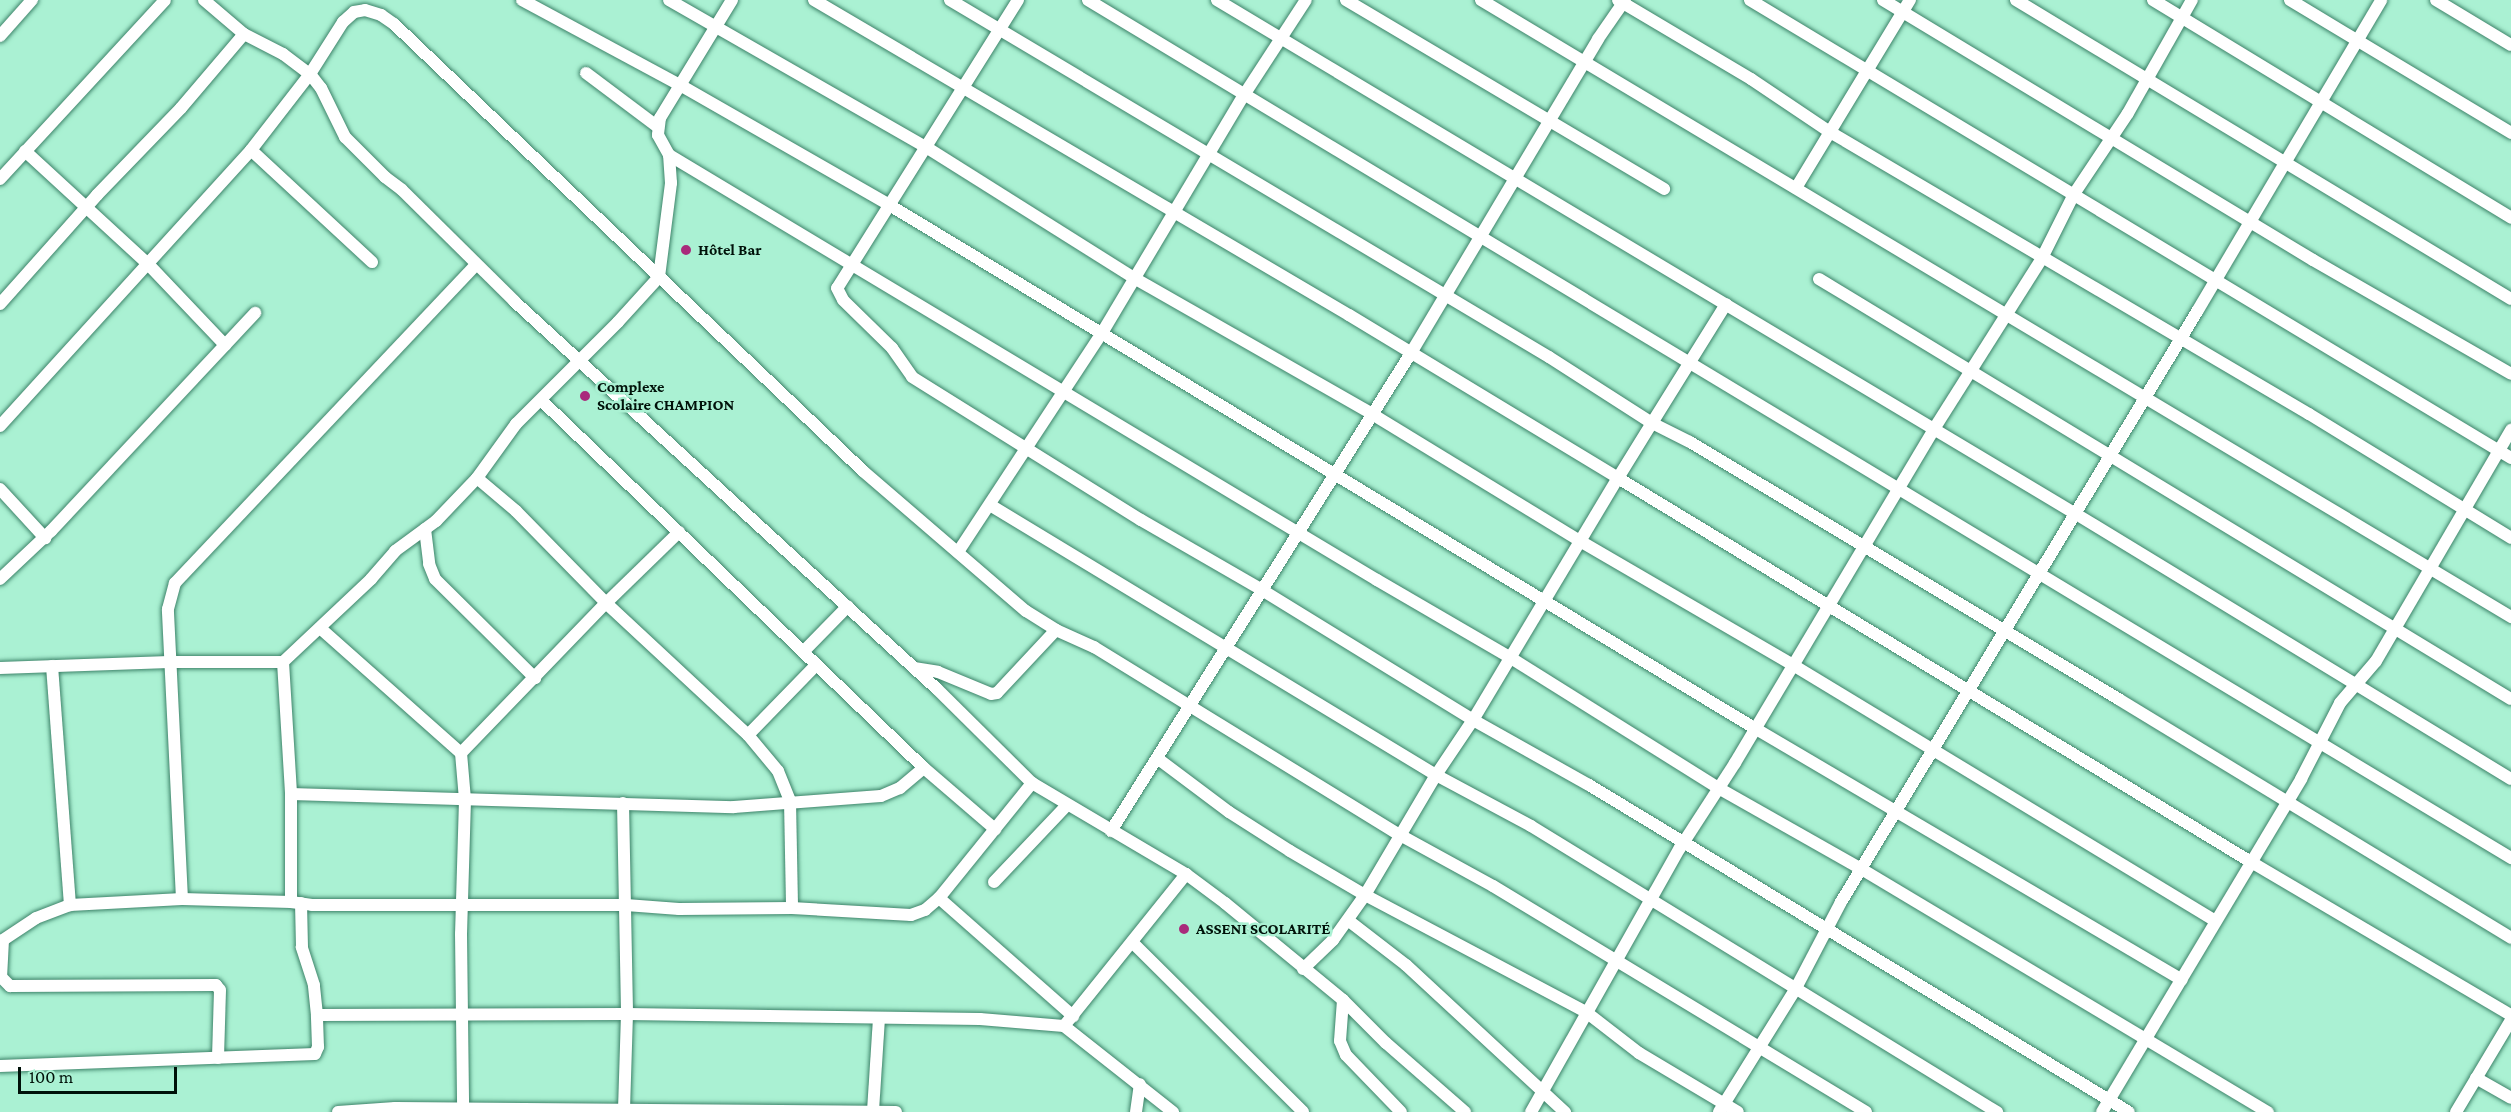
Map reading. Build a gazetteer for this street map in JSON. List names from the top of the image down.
{
  "places": ["Hôtel Bar", "Complexe Scolaire CHAMPION", "ASSENI SCOLARITÉ"],
  "scale_bar": "100 m"
}
